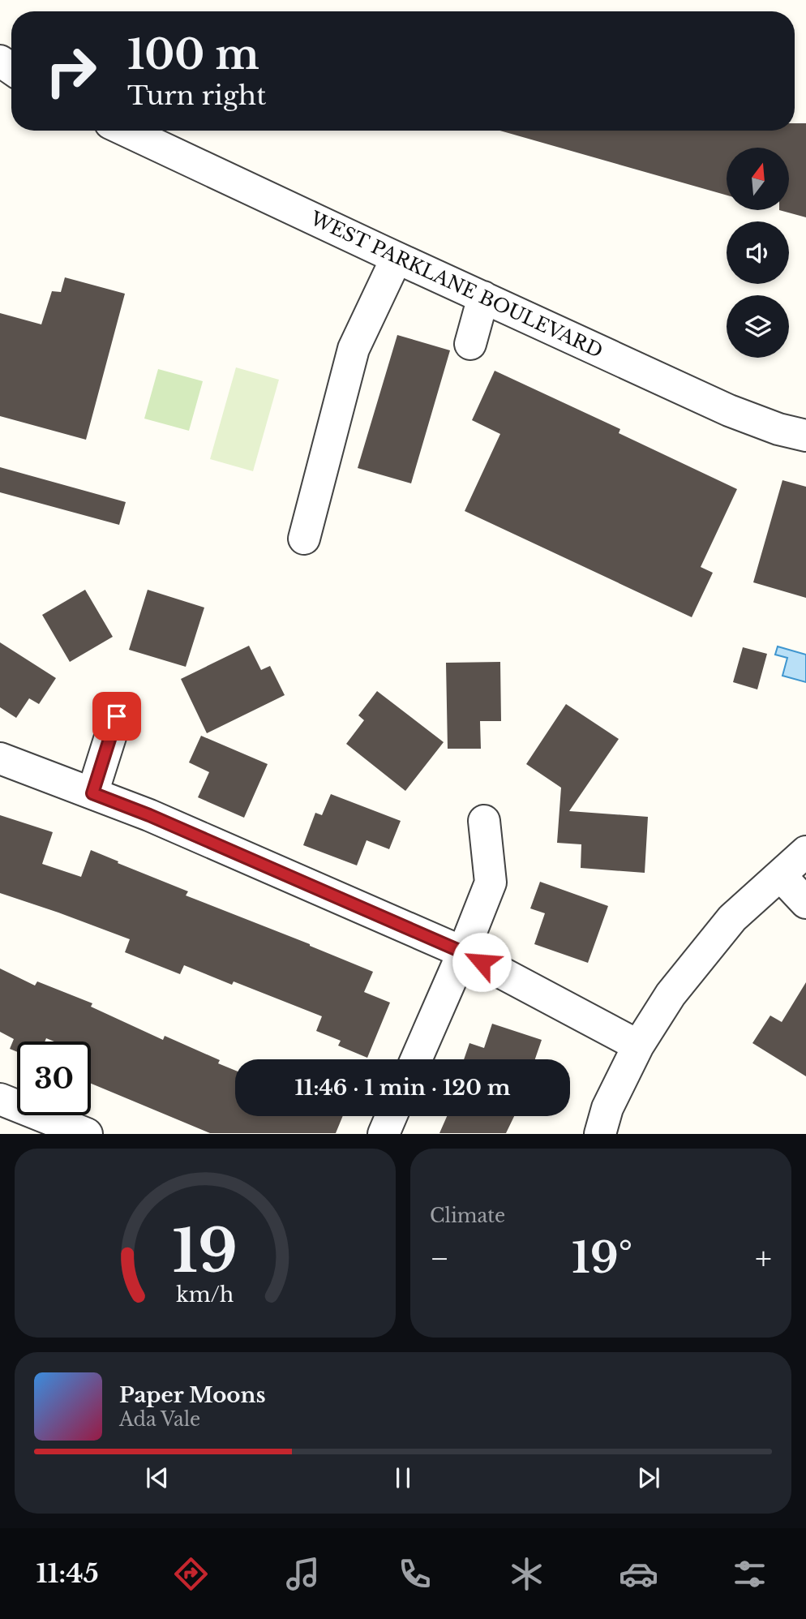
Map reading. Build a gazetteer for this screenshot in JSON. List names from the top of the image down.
{
  "streets": {
    "street": ["WEST PARKLANE BOULEVARD"]
  },
  "north": "top",
  "page": {
    "turn": ["100 m", "Turn right"],
    "limit": "30",
    "trip": "11:46 · 1 min · 120 m",
    "tile": "Climate",
    "heat": ["−", "19°", "+"],
    "song": ["Paper Moons", "Ada Vale"],
    "tabs": "11:45",
    "gauge": ["19", "km/h"]
  }
}
